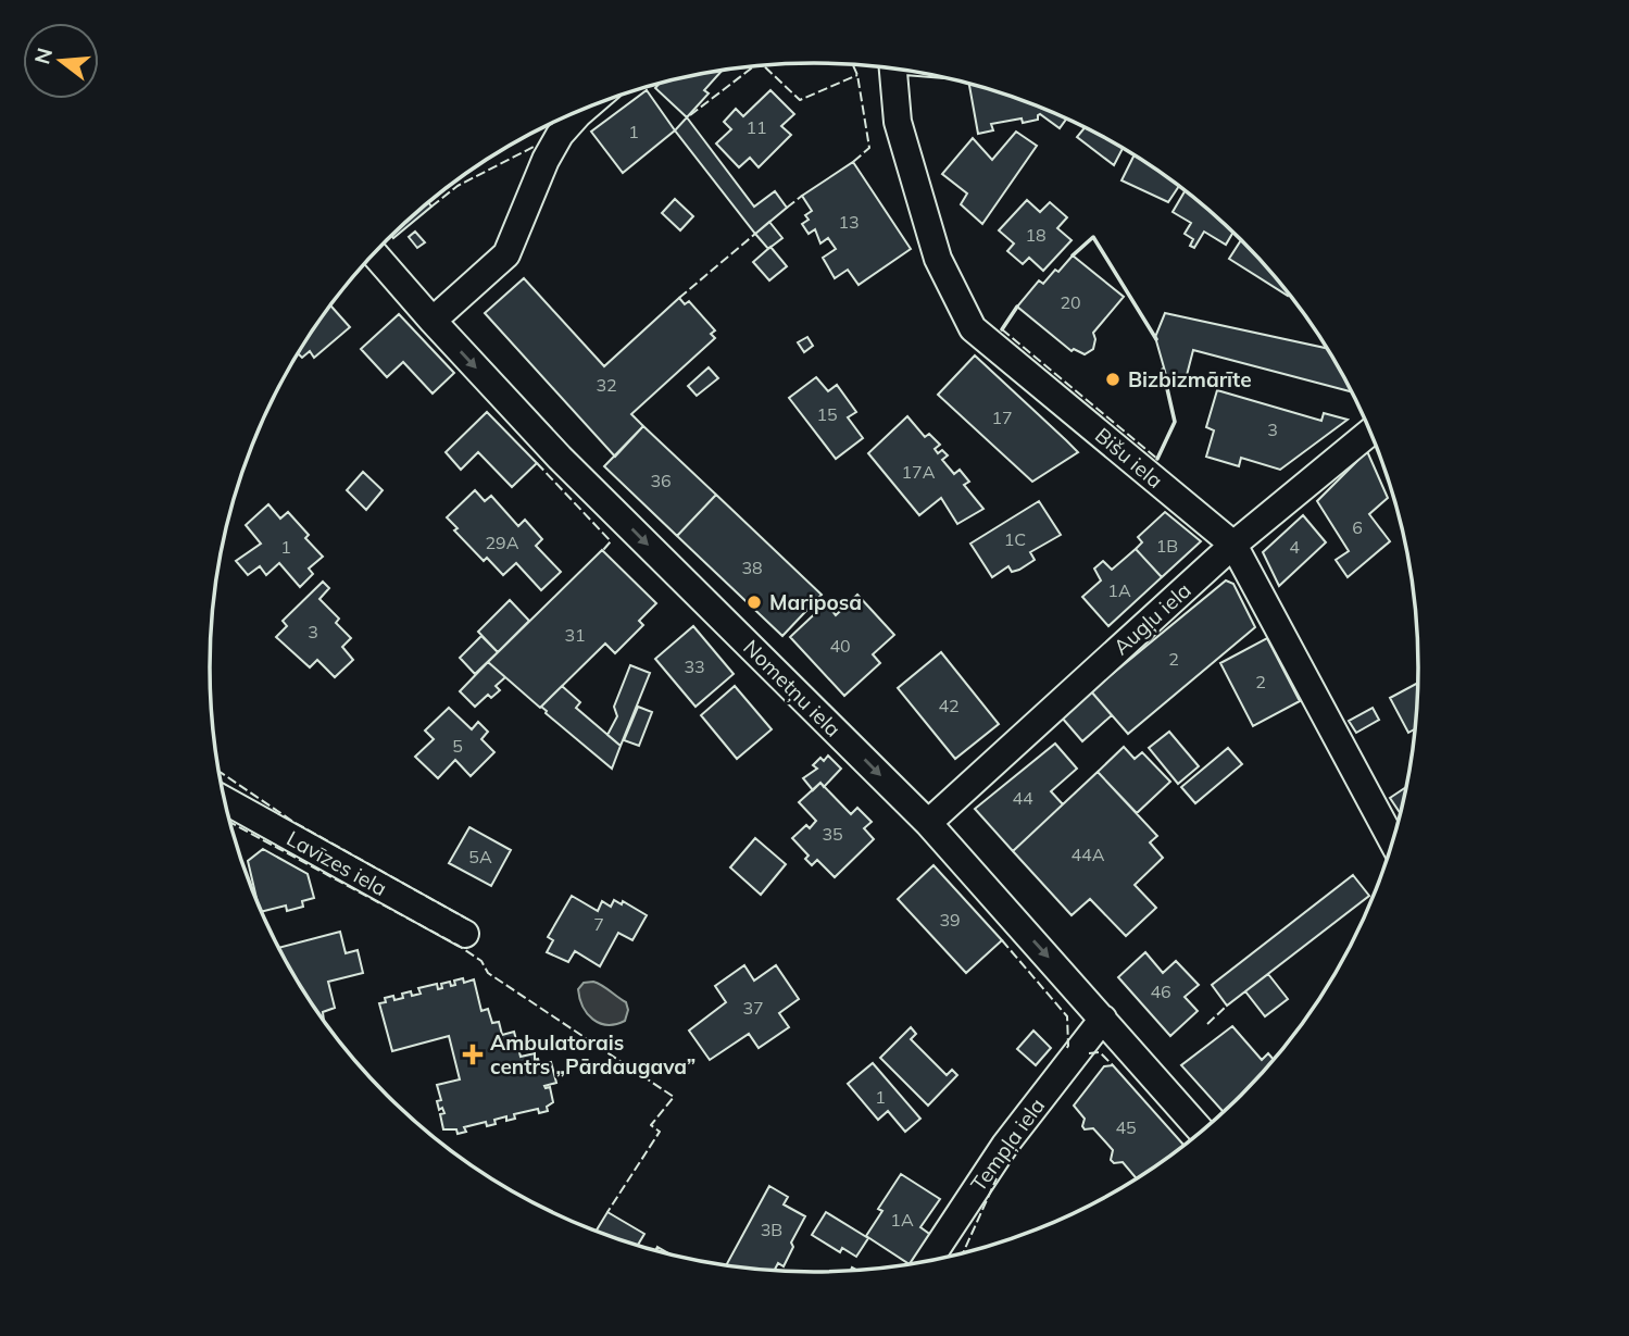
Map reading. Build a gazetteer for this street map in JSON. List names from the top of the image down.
{
  "streets": {
    "street": [
      "Bišu iela",
      "Augļu iela",
      "Nometņu iela",
      "Lavīzes iela",
      "Tempļa iela"
    ]
  },
  "crossings": [
    ["Bišu iela", "Augļu iela"],
    ["Augļu iela", "Nometņu iela"],
    ["Nometņu iela", "Tempļa iela"]
  ],
  "one_way": ["Nometņu iela"],
  "places": {
    "other": ["Bizbizmārīte", "Mariposa"],
    "health": ["Ambulatorais centrs „Pārdaugava”"]
  },
  "house_numbers": [
    "11",
    "1",
    "13",
    "18",
    "20",
    "32",
    "15",
    "17",
    "3",
    "17A",
    "36",
    "6",
    "1C",
    "29A",
    "1B",
    "1",
    "4",
    "38",
    "1A",
    "3",
    "31",
    "40",
    "2",
    "33",
    "2",
    "42",
    "5",
    "44",
    "35",
    "44A",
    "5A",
    "39",
    "7",
    "46",
    "37",
    "1",
    "45",
    "1A",
    "3B"
  ],
  "north": "left"
}
